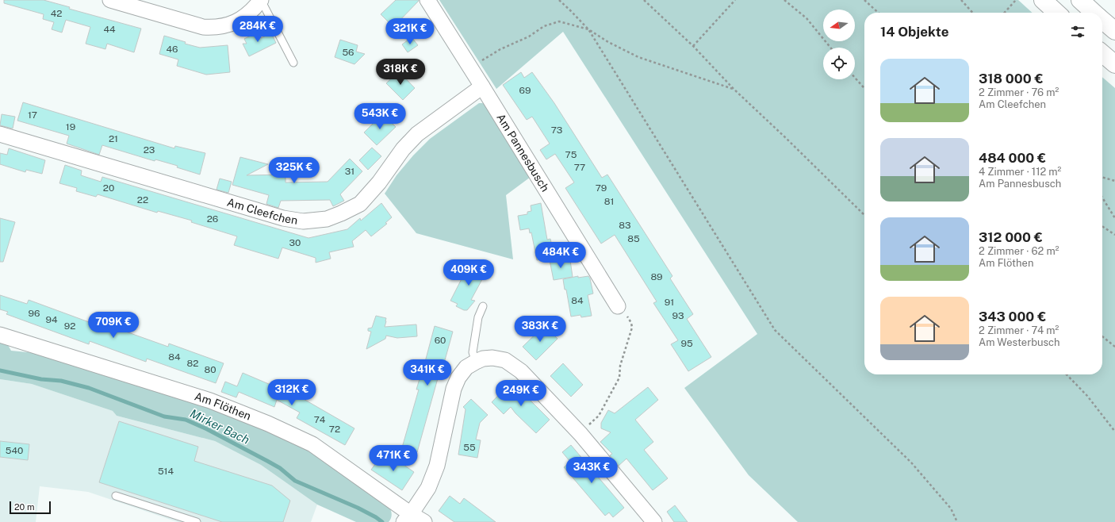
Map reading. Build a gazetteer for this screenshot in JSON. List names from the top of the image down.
{
  "streets": {
    "street": ["Am Pannesbusch", "Am Cleefchen", "Am Flöthen"]
  },
  "crossings": [
    ["Am Pannesbusch", "Am Cleefchen"]
  ],
  "water": ["Mirker Bach"],
  "house_numbers": [
    "42",
    "44",
    "46",
    "56",
    "69",
    "17",
    "19",
    "73",
    "21",
    "23",
    "75",
    "77",
    "31",
    "20",
    "79",
    "22",
    "81",
    "26",
    "83",
    "85",
    "30",
    "89",
    "84",
    "91",
    "96",
    "93",
    "94",
    "92",
    "60",
    "95",
    "84",
    "82",
    "80",
    "74",
    "72",
    "55",
    "540",
    "514"
  ],
  "scale_bar": "20 m",
  "north": "left",
  "page": {
    "heading": "14 Objekte",
    "price": [
      "284K €",
      "321K €",
      "318K €",
      "543K €",
      "325K €",
      "484K €",
      "409K €",
      "709K €",
      "383K €",
      "341K €",
      "312K €",
      "249K €",
      "471K €",
      "343K €"
    ],
    "list": [
      {
        "name": "318 000 €",
        "note": "2 Zimmer · 76 m² · Am Cleefchen"
      },
      {
        "name": "484 000 €",
        "note": "4 Zimmer · 112 m² · Am Pannesbusch"
      },
      {
        "name": "312 000 €",
        "note": "2 Zimmer · 62 m² · Am Flöthen"
      },
      {
        "name": "343 000 €",
        "note": "2 Zimmer · 74 m² · Am Westerbusch"
      }
    ],
    "scale": "20 m"
  }
}
